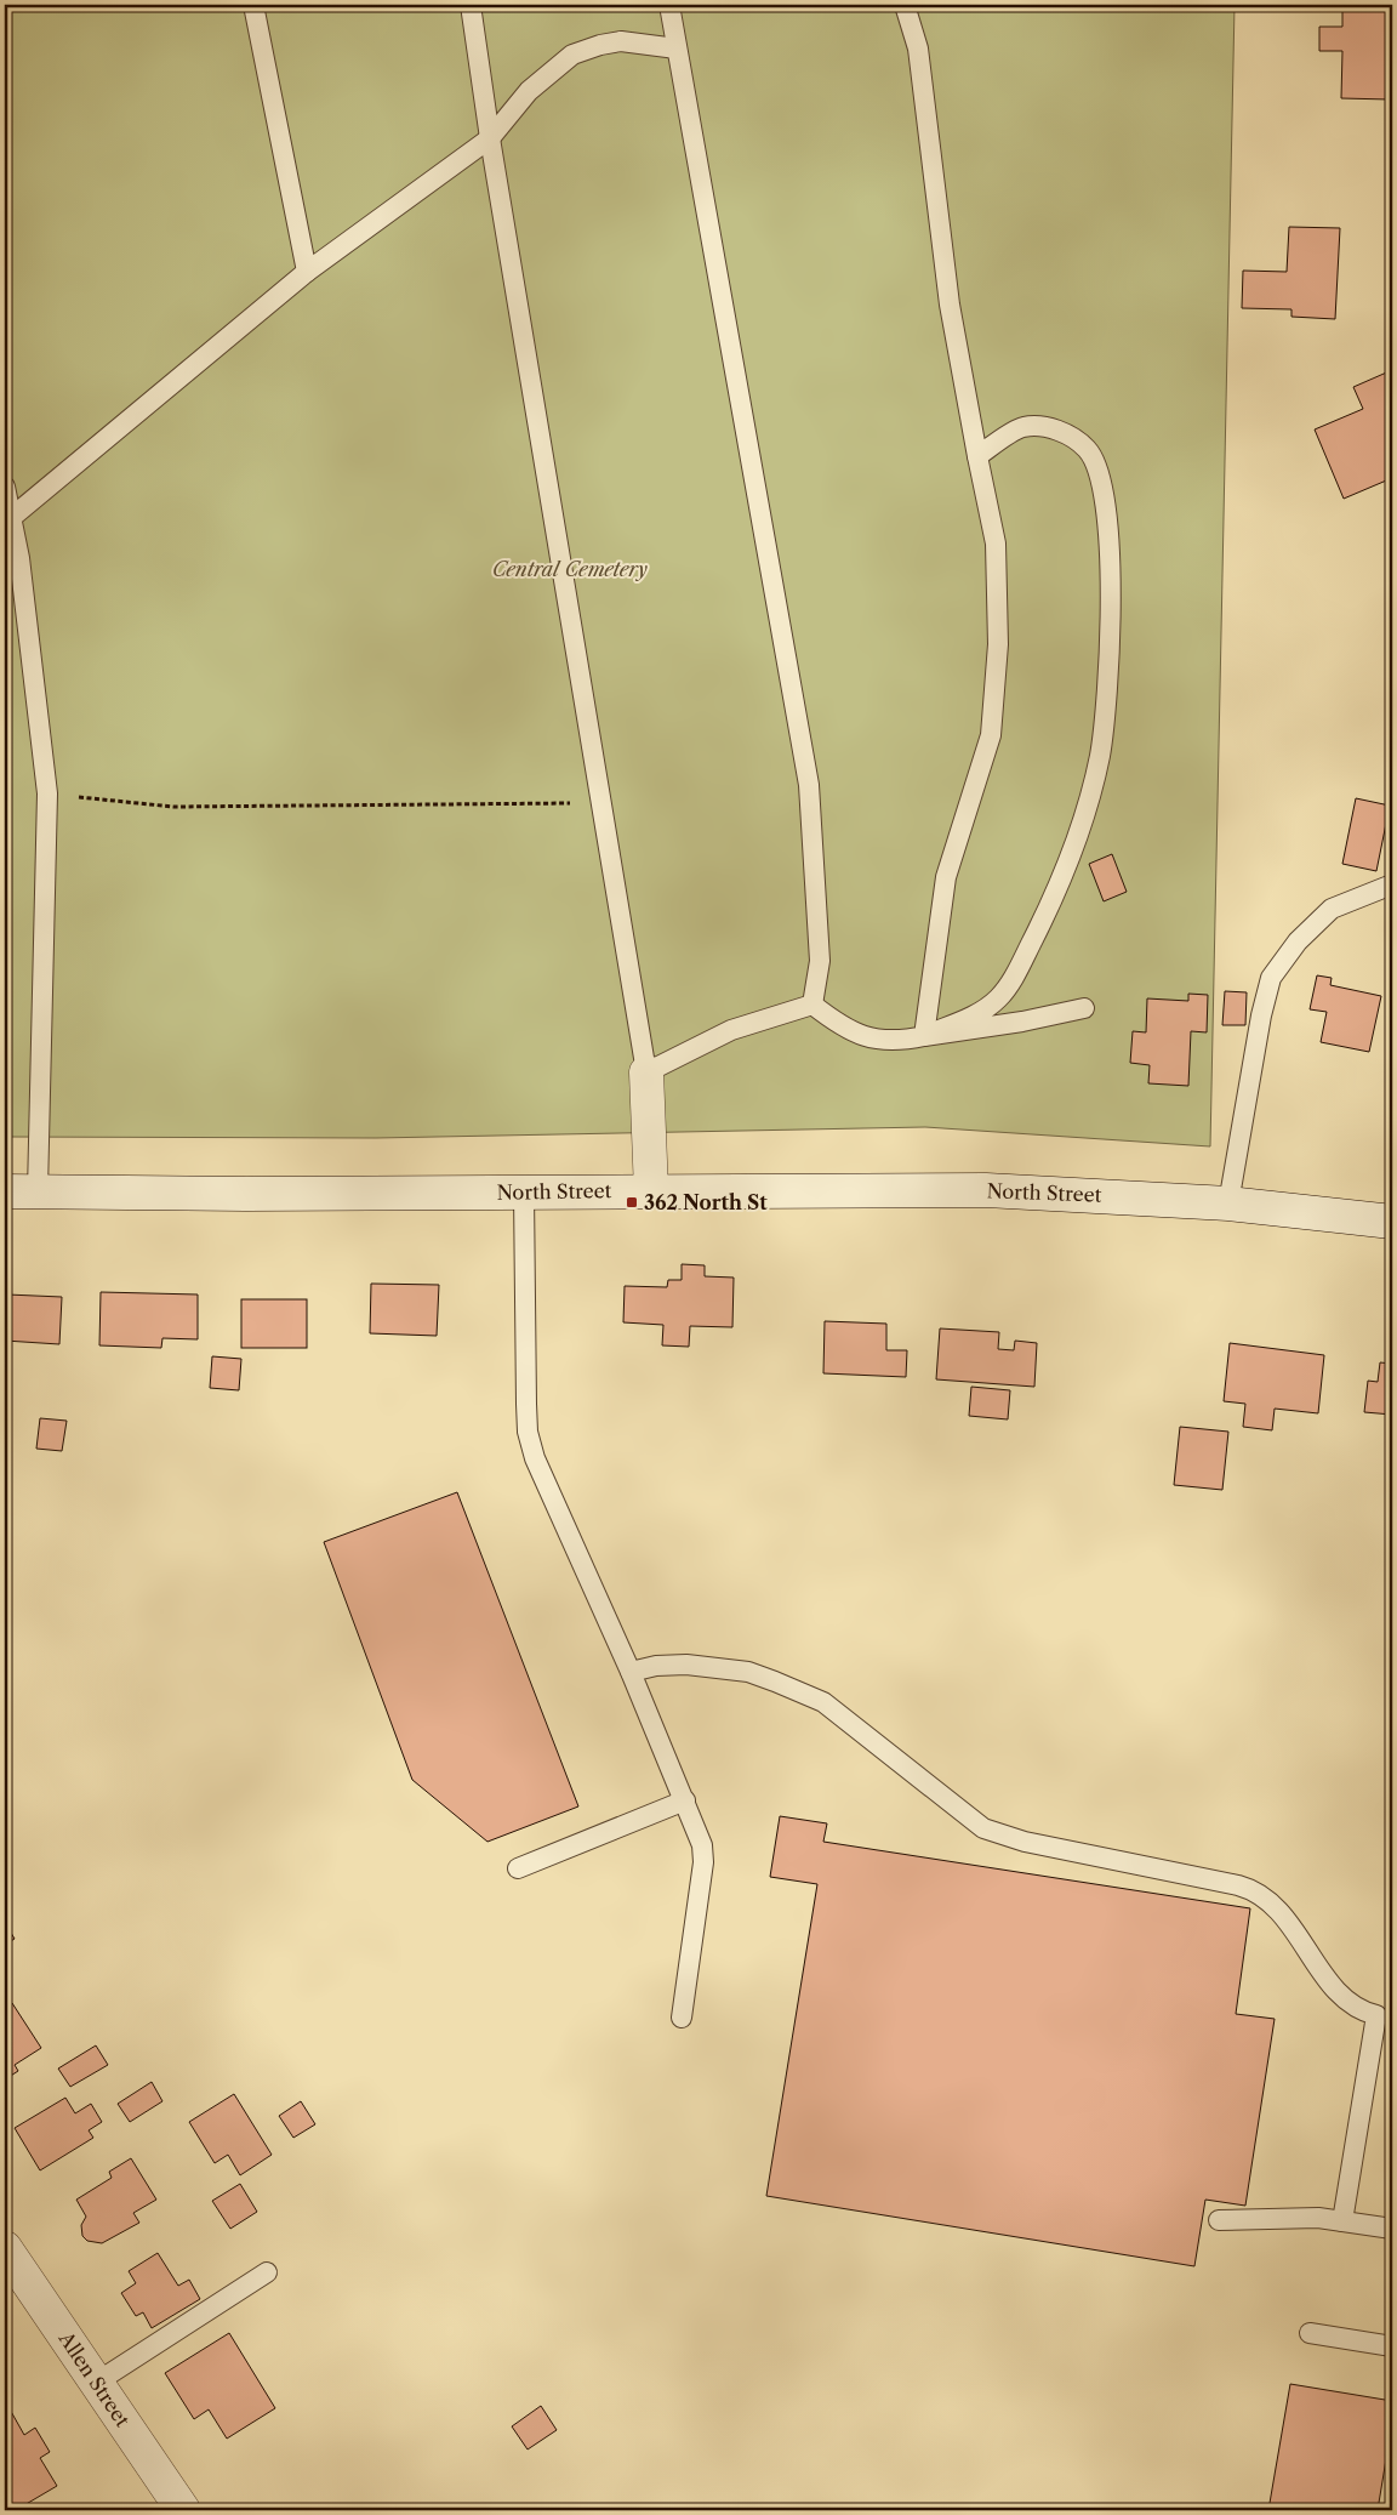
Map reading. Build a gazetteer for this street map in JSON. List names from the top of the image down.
{
  "streets": {
    "main road": ["North Street", "Allen Street"]
  },
  "parks": ["Central Cemetery"],
  "places": {
    "transit": ["362 North St"]
  }
}
